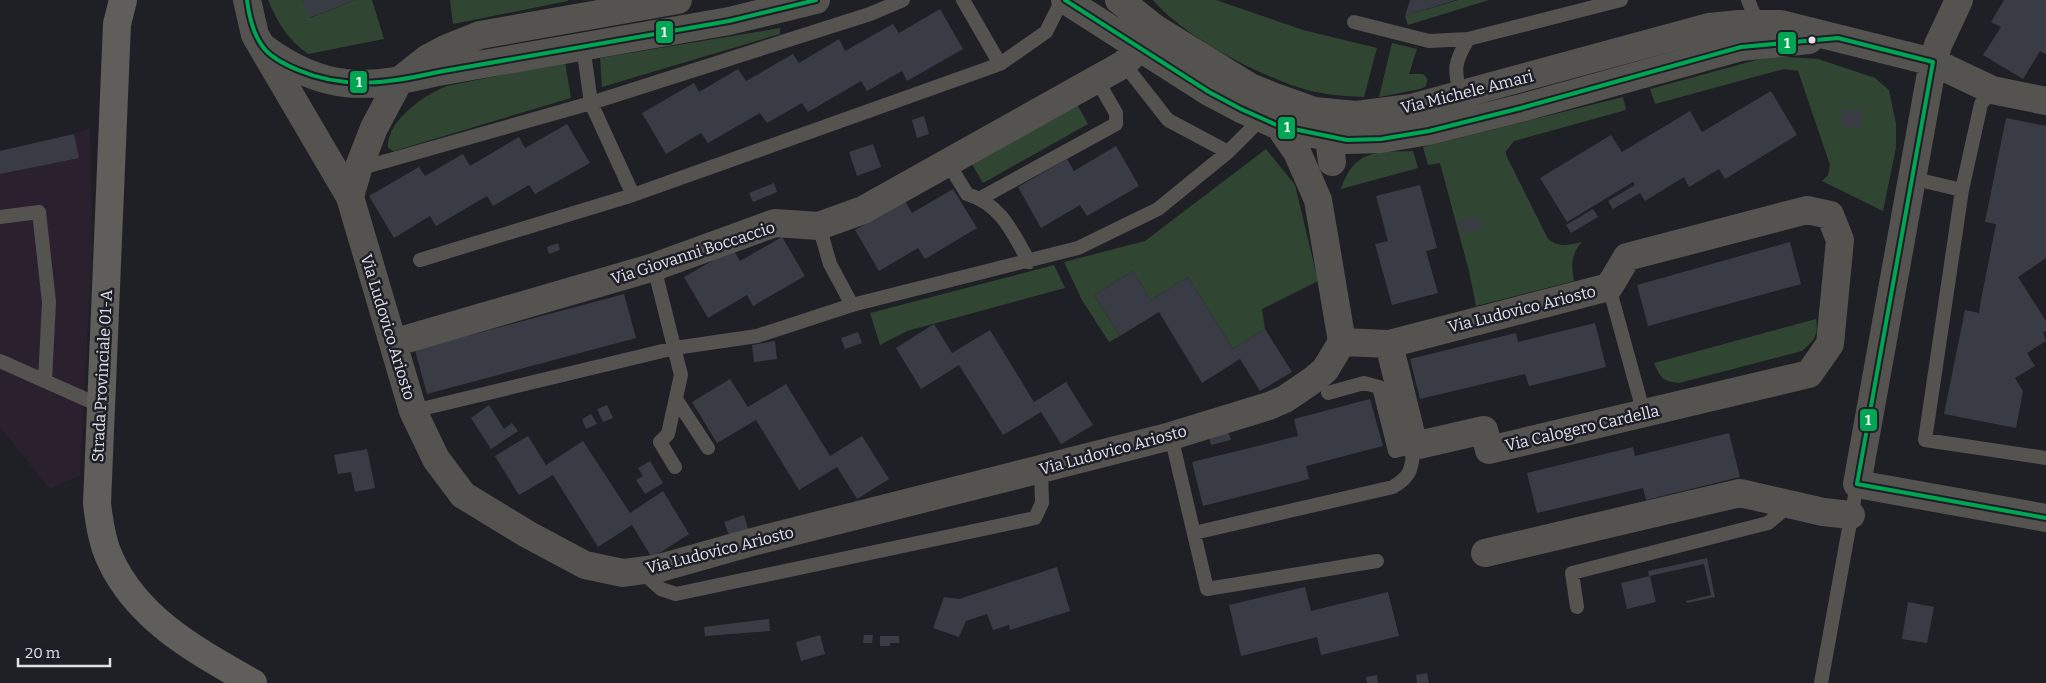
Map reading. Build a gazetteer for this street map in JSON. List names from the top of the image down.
{
  "streets": {
    "street": [
      "Via Michele Amari",
      "Via Giovanni Boccaccio",
      "Via Ludovico Ariosto",
      "Strada Provinciale 01-A",
      "Via Calogero Cardella"
    ]
  },
  "crossings": [
    ["Via Michele Amari", "Via Giovanni Boccaccio"],
    ["Via Giovanni Boccaccio", "Via Ludovico Ariosto"],
    ["Via Ludovico Ariosto", "Via Calogero Cardella"]
  ],
  "lines": ["transit line 1"],
  "scale_bar": "20 m"
}
